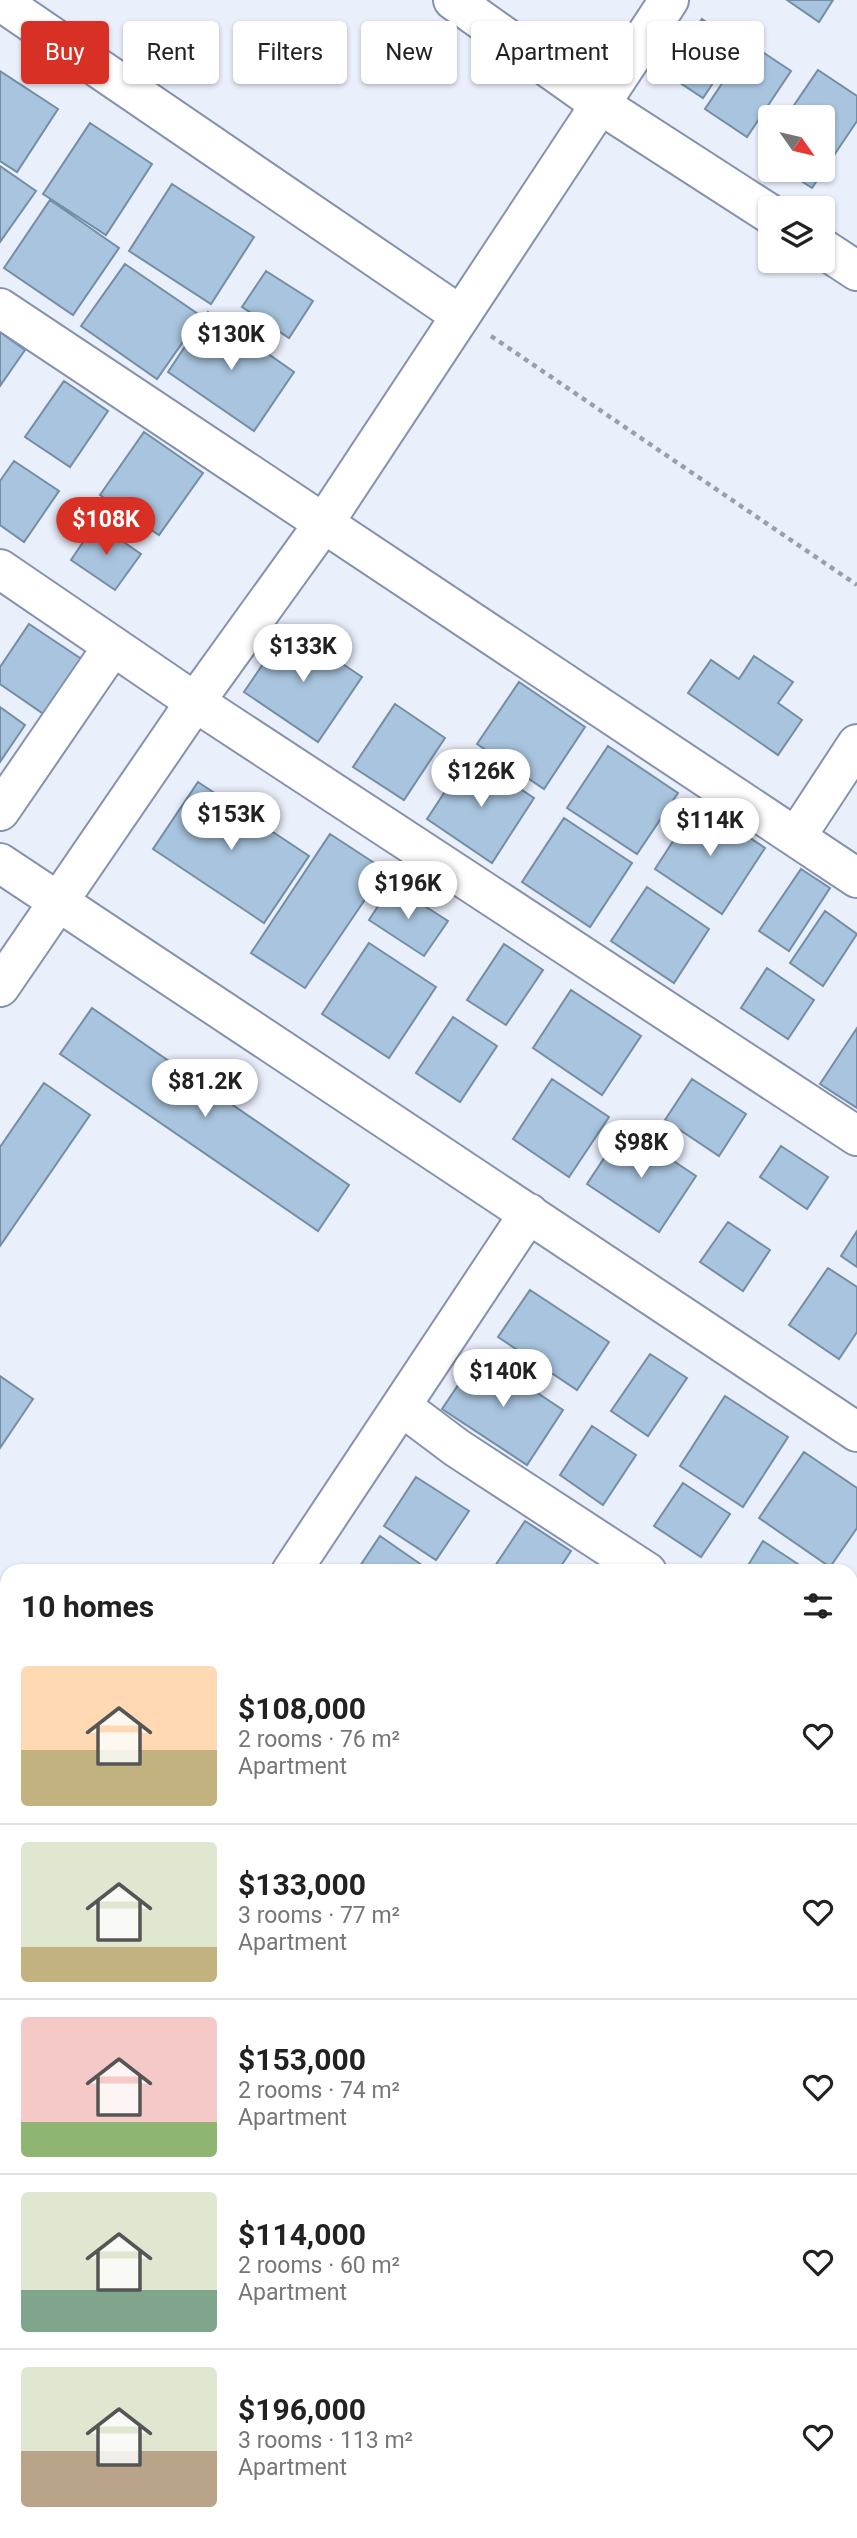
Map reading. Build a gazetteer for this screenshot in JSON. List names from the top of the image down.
{
  "north": "bottom right",
  "page": {
    "chip": [
      "Buy",
      "Rent",
      "Filters",
      "New",
      "Apartment",
      "House"
    ],
    "price": [
      "$130K",
      "$108K",
      "$133K",
      "$126K",
      "$153K",
      "$114K",
      "$196K",
      "$81.2K",
      "$98K",
      "$140K"
    ],
    "heading": "10 homes",
    "list": [
      {
        "name": "$108,000",
        "note": "2 rooms · 76 m² · Apartment"
      },
      {
        "name": "$133,000",
        "note": "3 rooms · 77 m² · Apartment"
      },
      {
        "name": "$153,000",
        "note": "2 rooms · 74 m² · Apartment"
      },
      {
        "name": "$114,000",
        "note": "2 rooms · 60 m² · Apartment"
      },
      {
        "name": "$196,000",
        "note": "3 rooms · 113 m² · Apartment"
      }
    ]
  }
}
